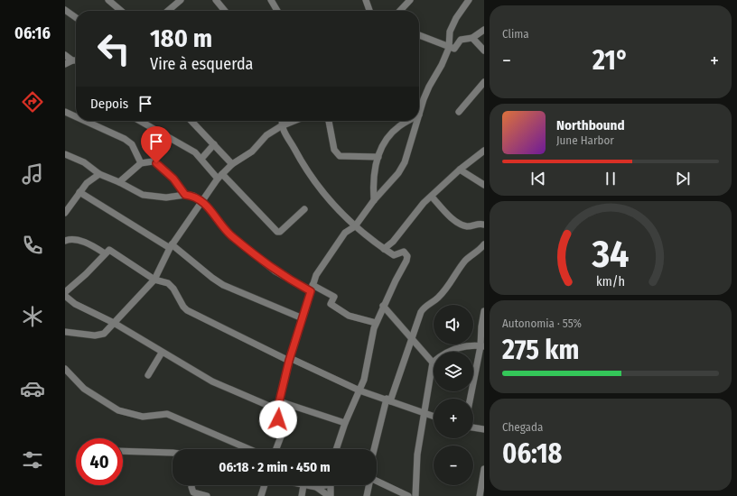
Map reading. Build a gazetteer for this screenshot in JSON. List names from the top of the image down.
{
  "page": {
    "tabs": "06:16",
    "tile": [
      "Clima",
      ["Autonomia · 55%", "275 km"],
      ["Chegada", "06:18"]
    ],
    "turn": ["180 m", "Vire à esquerda"],
    "heat": ["−", "21°", "+"],
    "then": "Depois",
    "song": ["Northbound", "June Harbor"],
    "map_buttons": ["+", "−"],
    "limit": "40",
    "trip": "06:18 · 2 min · 450 m",
    "gauge": ["34", "km/h"]
  }
}
